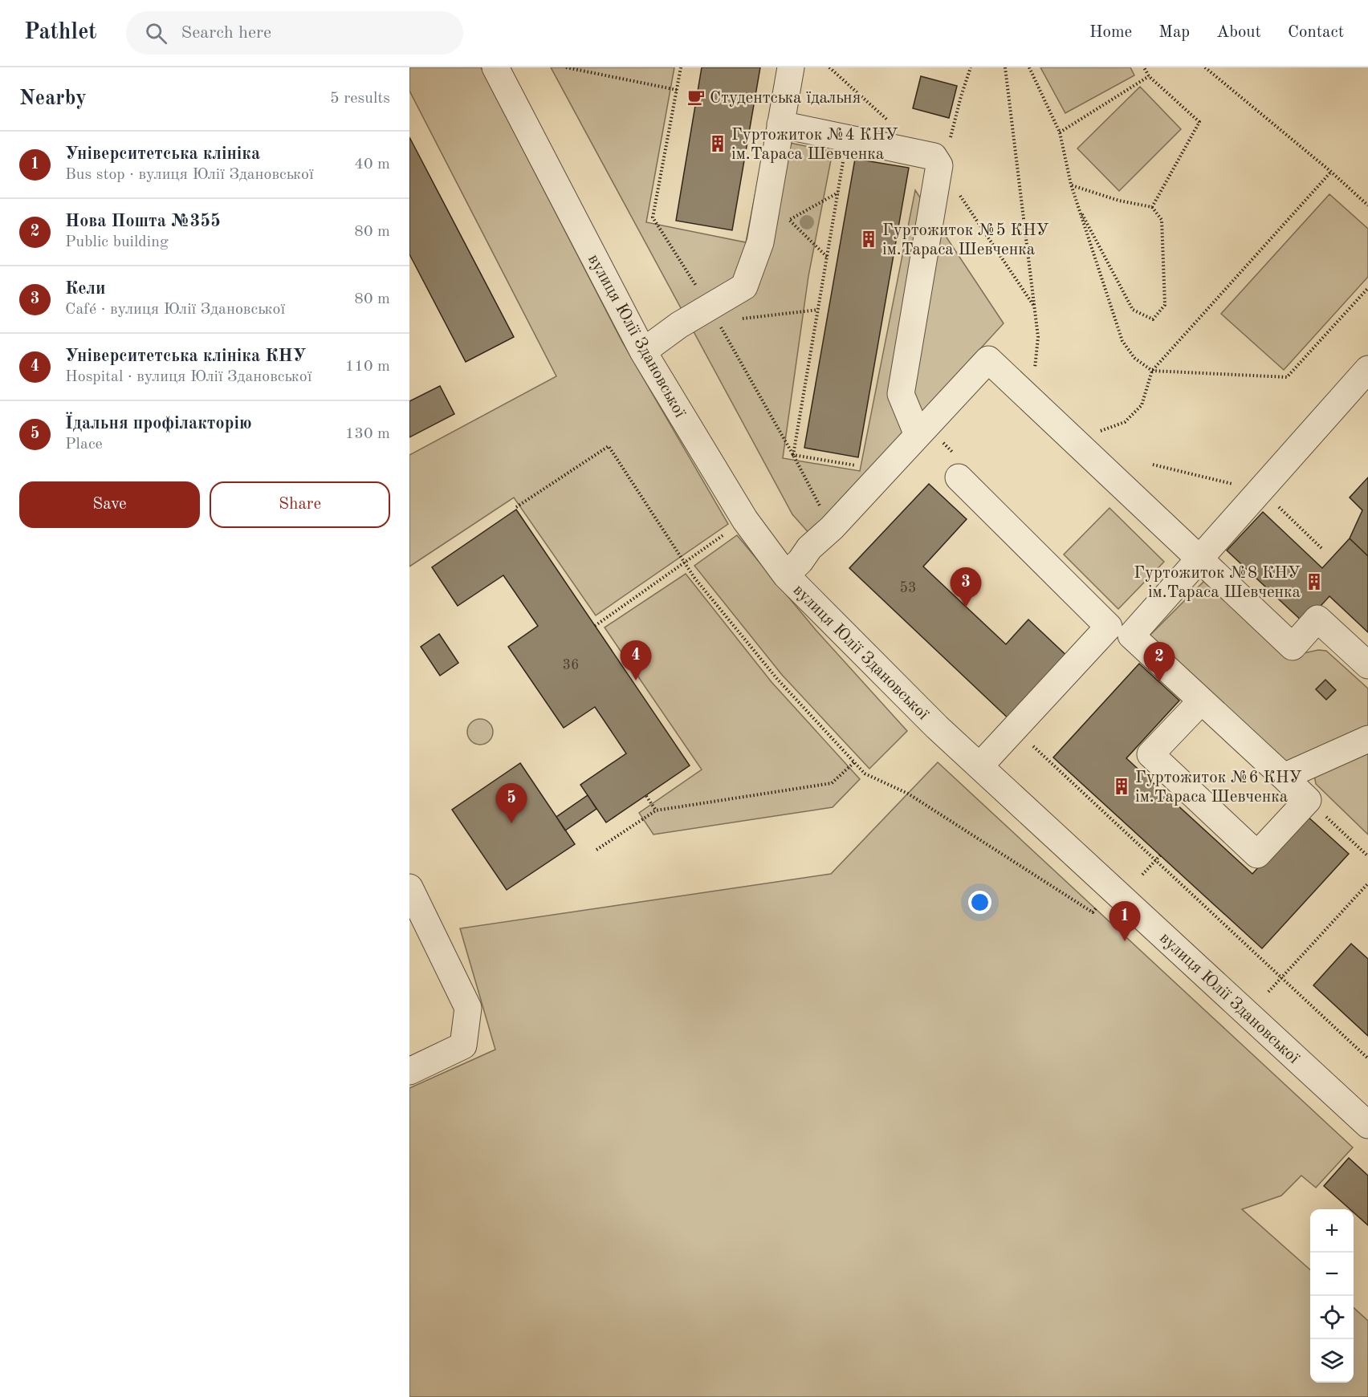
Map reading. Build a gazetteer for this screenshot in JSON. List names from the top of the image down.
{
  "streets": {
    "street": ["вулиця Юлії Здановської"]
  },
  "places": {
    "cafe": ["Студентська їдальня"],
    "building": [
      "Гуртожиток №4 КНУ ім.Тараса Шевченка",
      "Гуртожиток №5 КНУ ім.Тараса Шевченка",
      "Гуртожиток №8 КНУ ім.Тараса Шевченка",
      "Гуртожиток №6 КНУ ім.Тараса Шевченка"
    ]
  },
  "house_numbers": ["53", "36"],
  "page": {
    "header": "Pathlet",
    "search": "Search here",
    "nav": [
      "Home",
      "Map",
      "About",
      "Contact"
    ],
    "heading": ["Nearby", "5 results"],
    "list": [
      {
        "mark": "1",
        "name": "Університетська клініка",
        "note": "Bus stop · вулиця Юлії Здановської",
        "value": "40 m"
      },
      {
        "mark": "2",
        "name": "Нова Пошта №355",
        "note": "Public building",
        "value": "80 m"
      },
      {
        "mark": "3",
        "name": "Кели",
        "note": "Café · вулиця Юлії Здановської",
        "value": "80 m"
      },
      {
        "mark": "4",
        "name": "Університетська клініка КНУ",
        "note": "Hospital · вулиця Юлії Здановської",
        "value": "110 m"
      },
      {
        "mark": "5",
        "name": "Їдальня профілакторію",
        "note": "Place",
        "value": "130 m"
      }
    ],
    "buttons": ["Save", "Share"],
    "pins": [
      "3",
      "4",
      "2",
      "5",
      "1"
    ],
    "map_buttons": ["+", "−"]
  }
}
